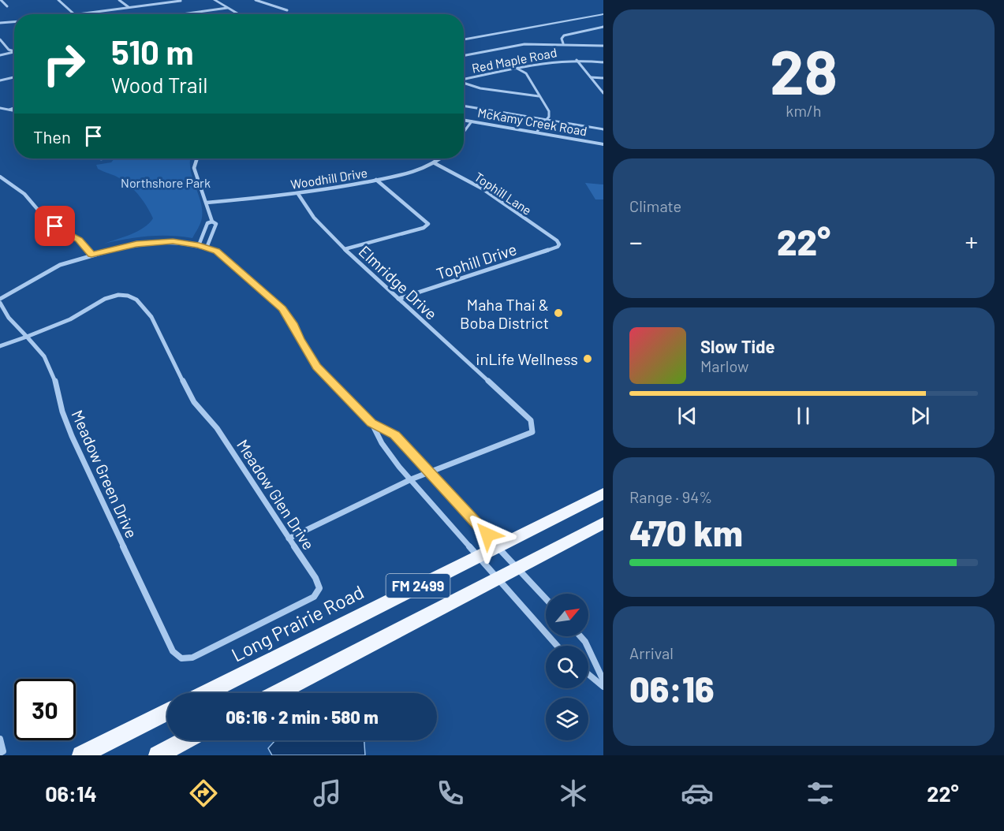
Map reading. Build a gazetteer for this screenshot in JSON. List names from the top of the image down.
{
  "streets": {
    "main road": ["FM 2499", "Long Prairie Road"],
    "street": [
      "Red Maple Road",
      "McKamy Creek Road",
      "Woodhill Drive",
      "Tophill Lane",
      "Tophill Drive",
      "Elmridge Drive",
      "Meadow Green Drive",
      "Meadow Glen Drive"
    ]
  },
  "crossings": [
    ["Woodhill Drive", "Tophill Lane"],
    ["Woodhill Drive", "Elmridge Drive"],
    ["Tophill Lane", "Tophill Drive"],
    ["Tophill Drive", "Elmridge Drive"],
    ["Meadow Green Drive", "Meadow Glen Drive"]
  ],
  "parks": ["Northshore Park"],
  "places": ["Maha Thai & Boba District", "inLife Wellness"],
  "north": "top right",
  "page": {
    "tile": [
      ["28", "km/h"],
      "Climate",
      ["Range · 94%", "470 km"],
      ["Arrival", "06:16"]
    ],
    "turn": ["510 m", "Wood Trail"],
    "then": "Then",
    "heat": ["−", "22°", "+"],
    "song": ["Slow Tide", "Marlow"],
    "limit": "30",
    "trip": "06:16 · 2 min · 580 m",
    "tabs": ["06:14", "22°"]
  }
}
